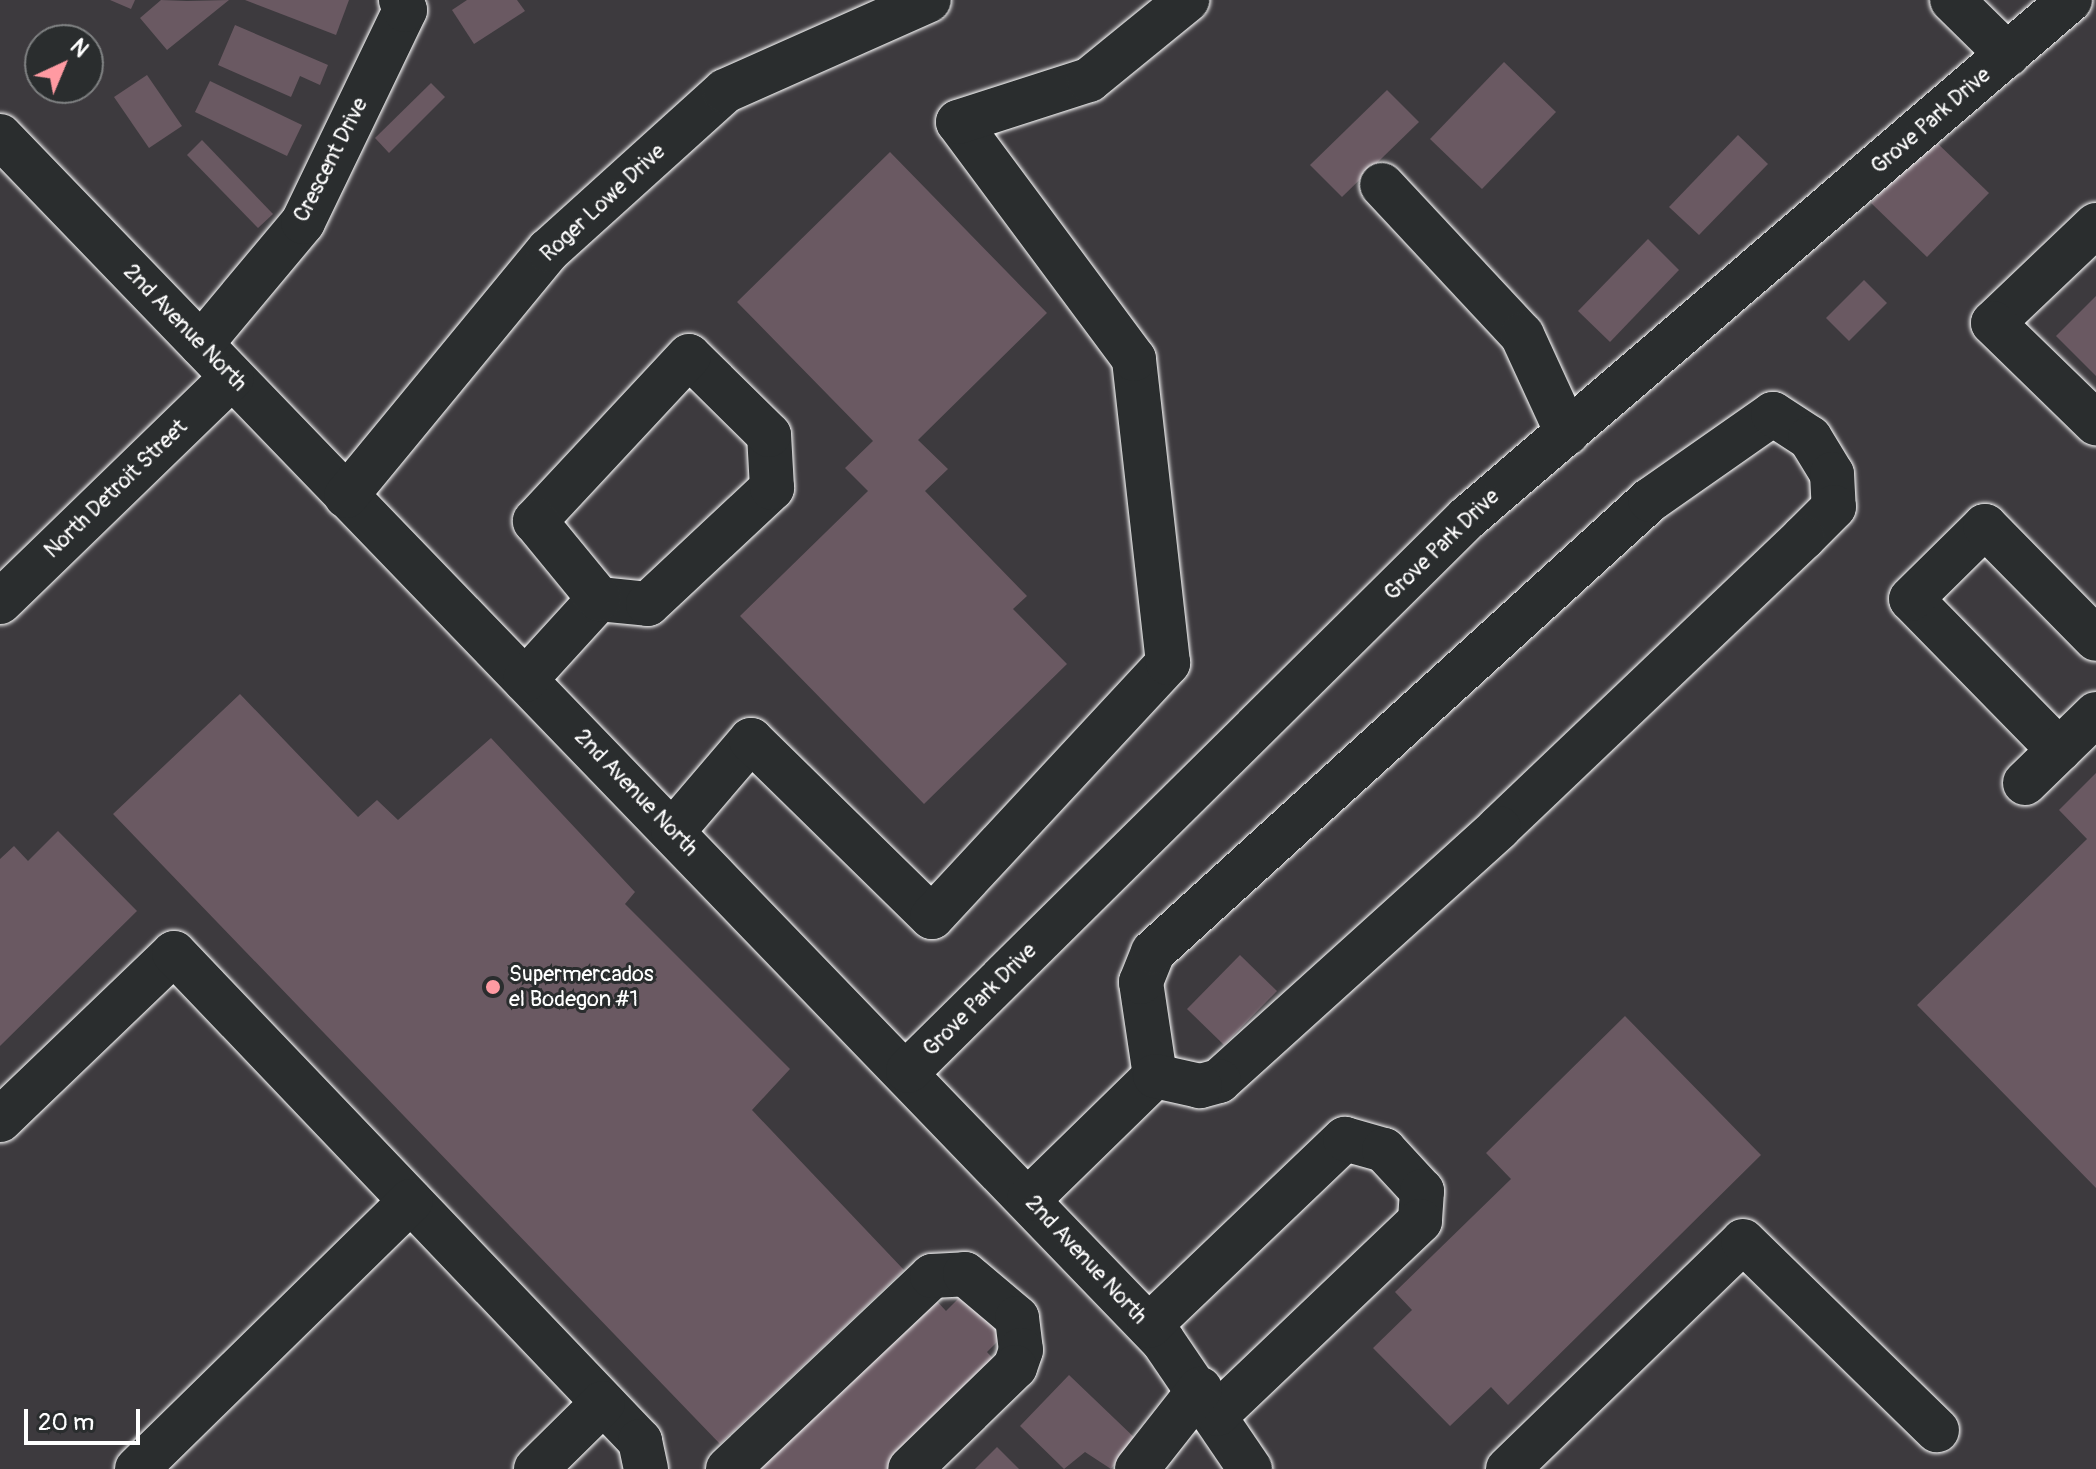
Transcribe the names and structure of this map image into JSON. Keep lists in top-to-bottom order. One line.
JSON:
{"streets":{"street":["Grove Park Drive","Crescent Drive","Roger Lowe Drive","2nd Avenue North","North Detroit Street"]},"crossings":[["Grove Park Drive","2nd Avenue North"],["Crescent Drive","2nd Avenue North"],["Roger Lowe Drive","2nd Avenue North"],["2nd Avenue North","North Detroit Street"]],"places":["Supermercados el Bodegon #1"],"scale_bar":"20 m","north":"top right"}
